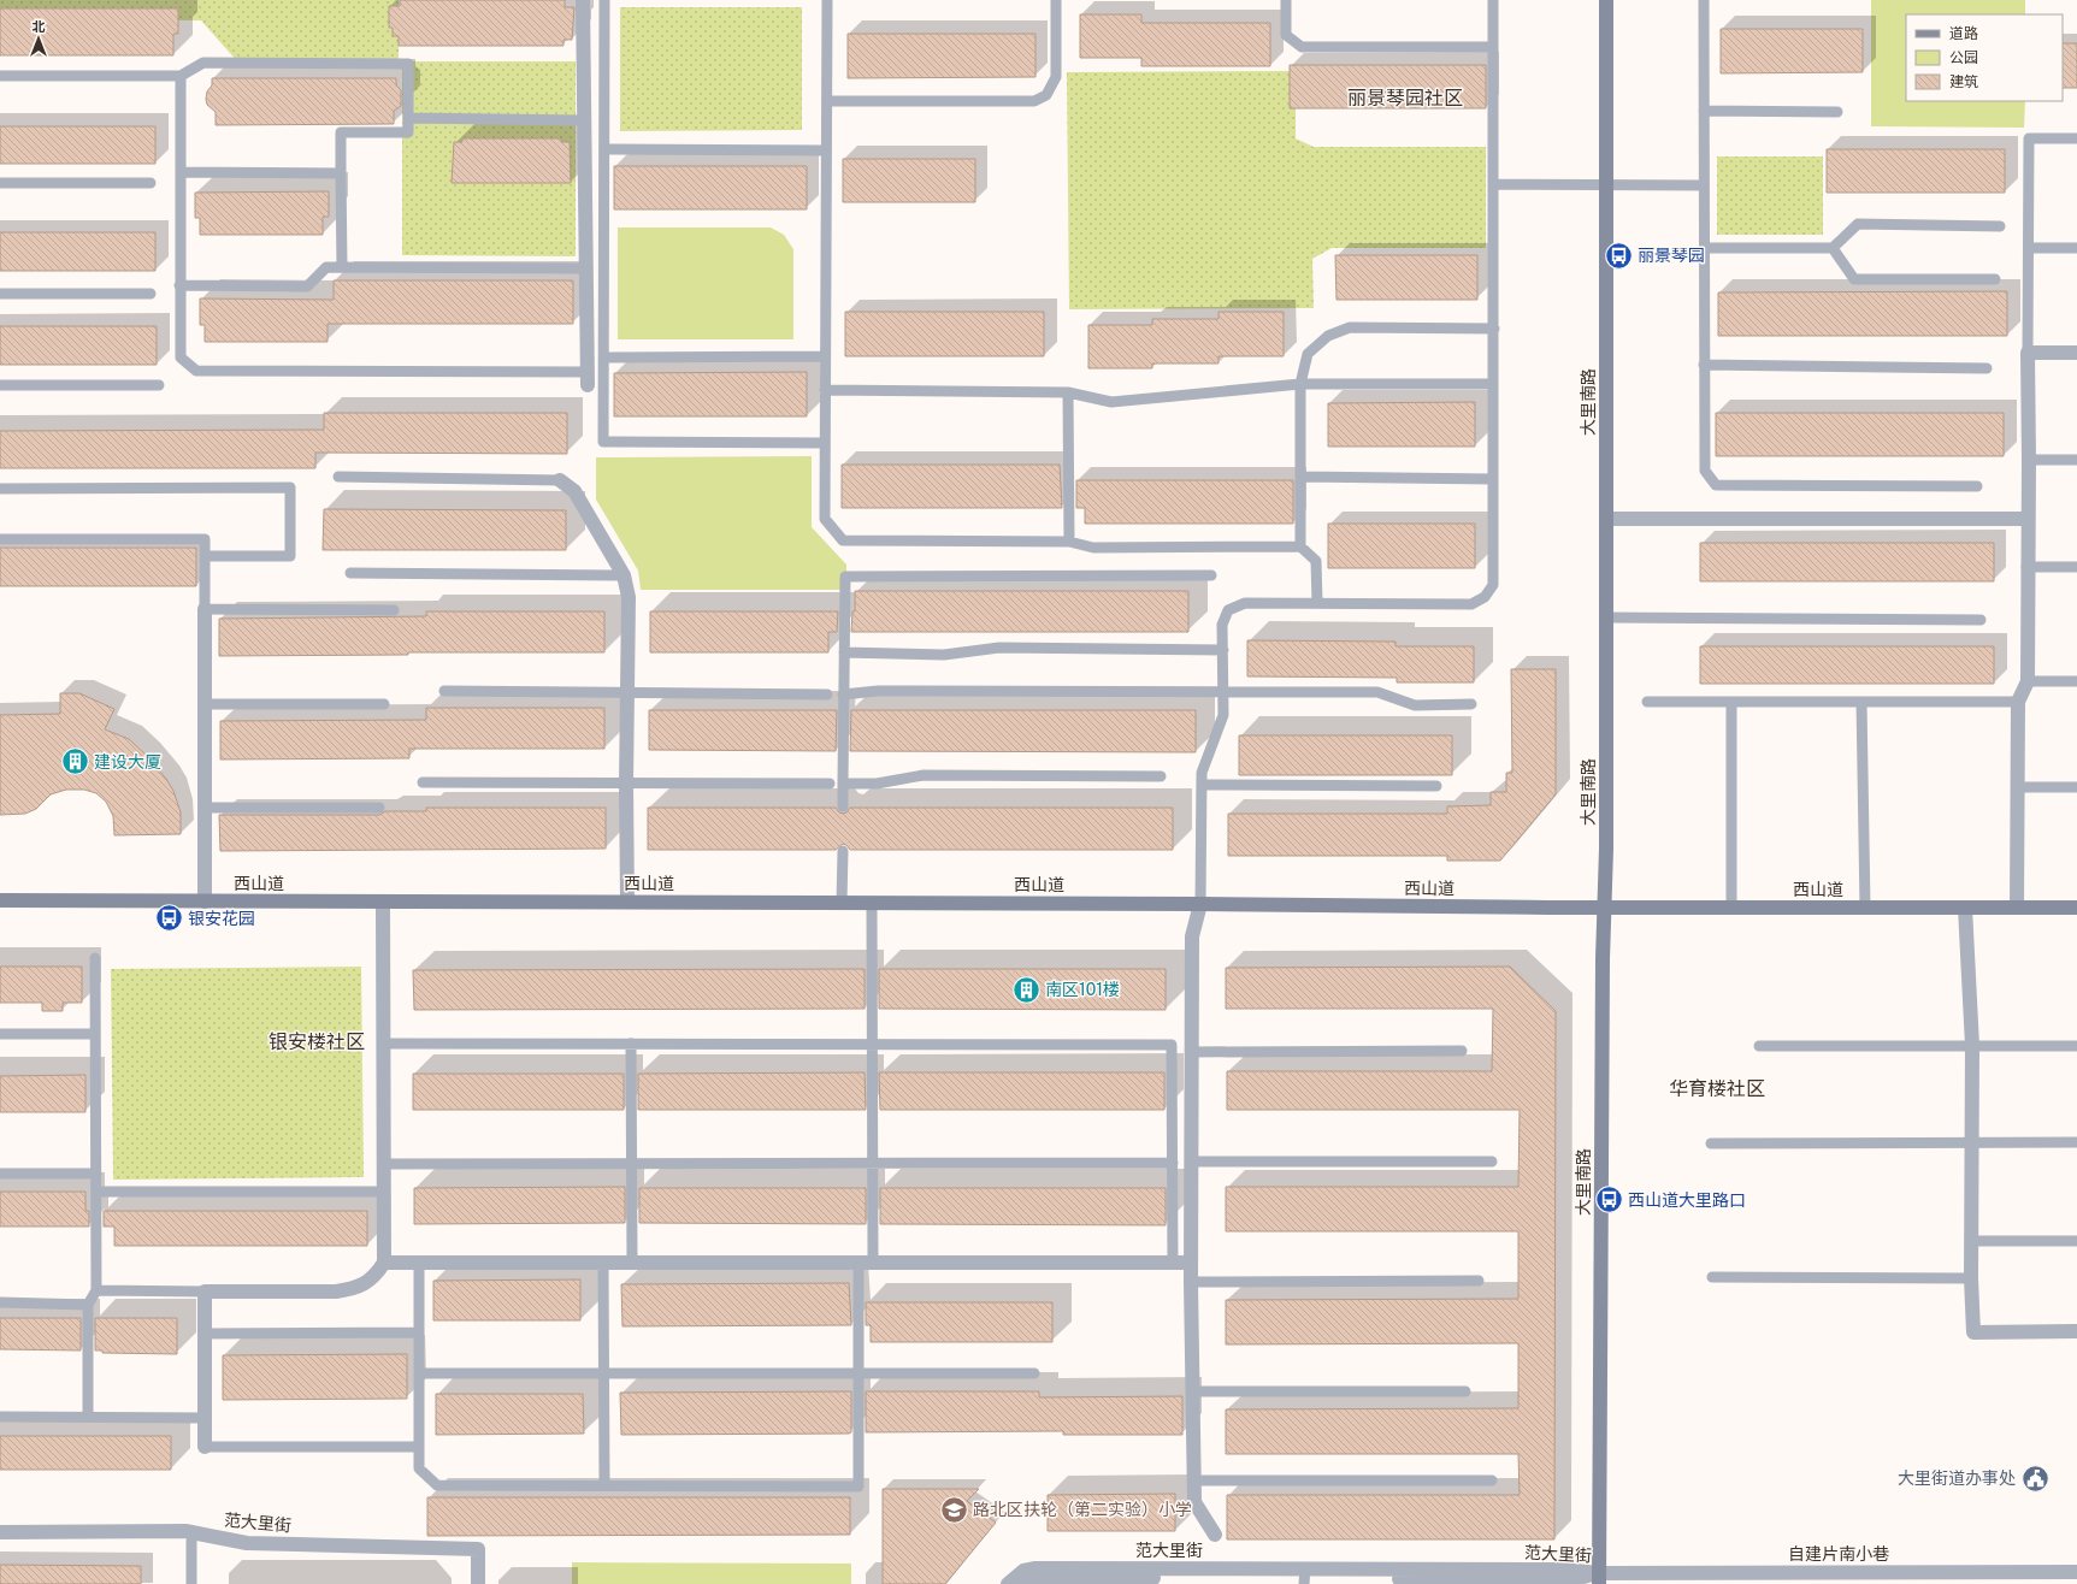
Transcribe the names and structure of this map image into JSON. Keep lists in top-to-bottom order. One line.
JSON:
{"streets":{"street":["大里南路","西山道","范大里街","自建片南小巷"]},"crossings":[["大里南路","西山道"],["大里南路","范大里街"],["大里南路","自建片南小巷"],["范大里街","自建片南小巷"]],"districts":["丽景琴园社区","银安楼社区","华育楼社区"],"places":{"bus stop":["丽景琴园","银安花园","西山道大里路口"],"building":["建设大厦","南区101楼"],"public building":["大里街道办事处"],"school or university":["路北区扶轮（第二实验）小学"]},"legend":["道路","公园","建筑"],"north":"top"}
